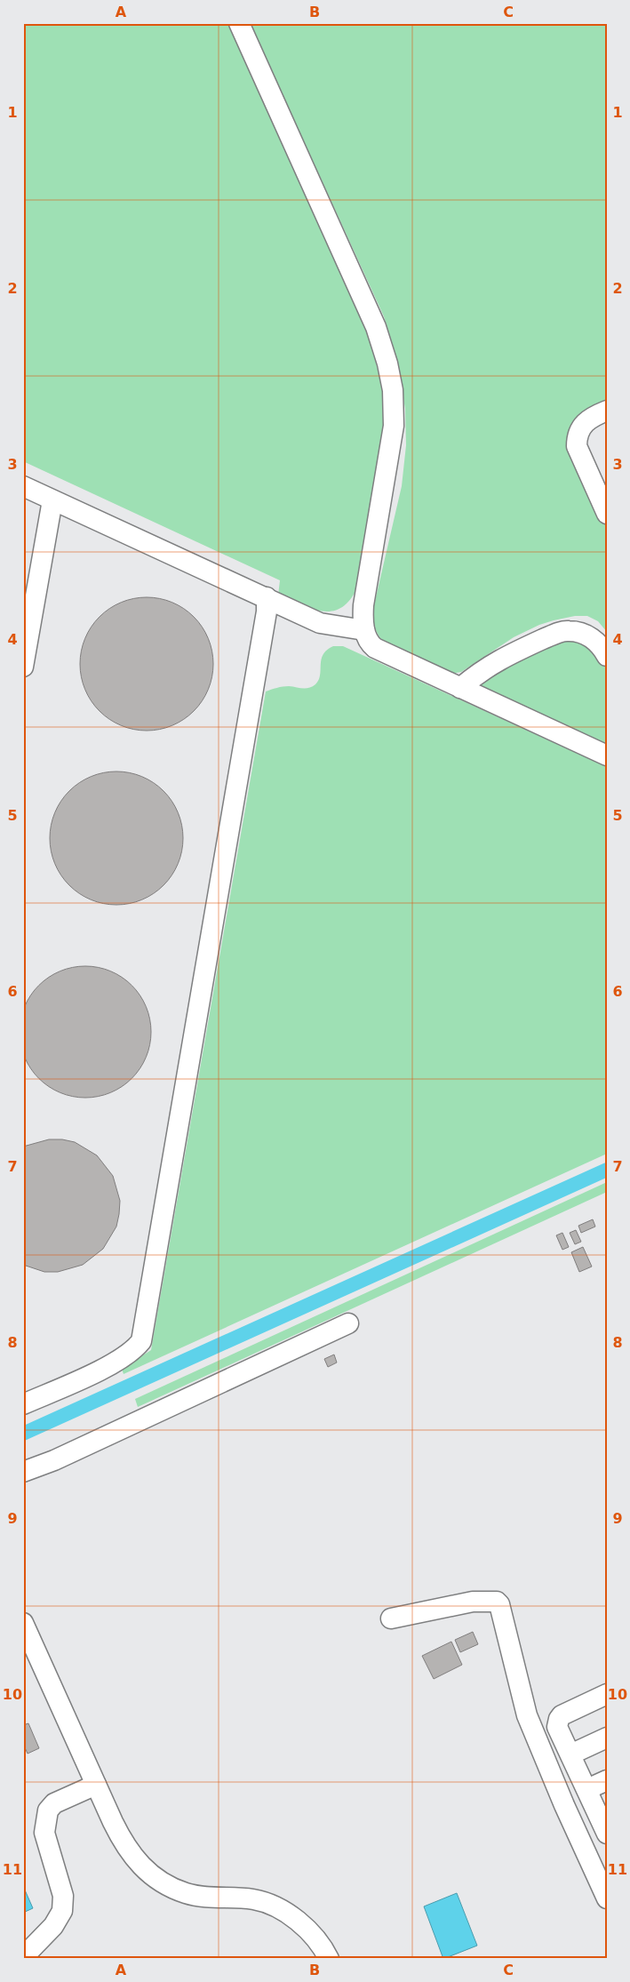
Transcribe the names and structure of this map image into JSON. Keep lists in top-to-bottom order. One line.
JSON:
{"grid":{"columns":["A","B","C"],"rows":["1","2","3","4","5","6","7","8","9","10","11"]}}
